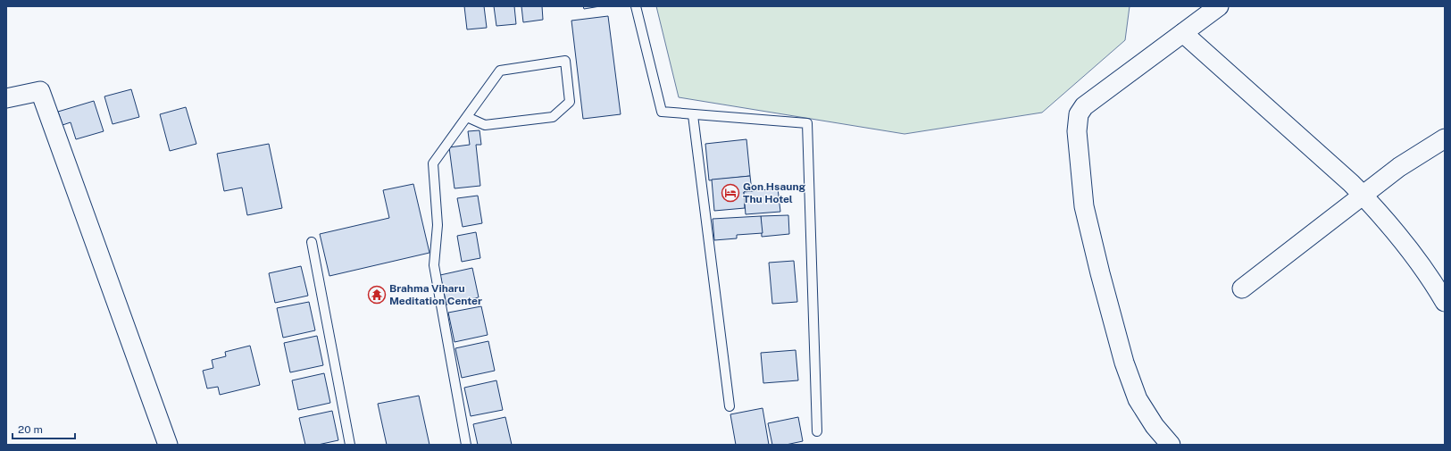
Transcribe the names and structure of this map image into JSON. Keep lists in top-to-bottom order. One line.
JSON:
{"places":{"hotel":["Gon Hsaung Thu Hotel"],"temple":["Brahma Viharu Meditation Center"]},"scale_bar":"20 m"}
